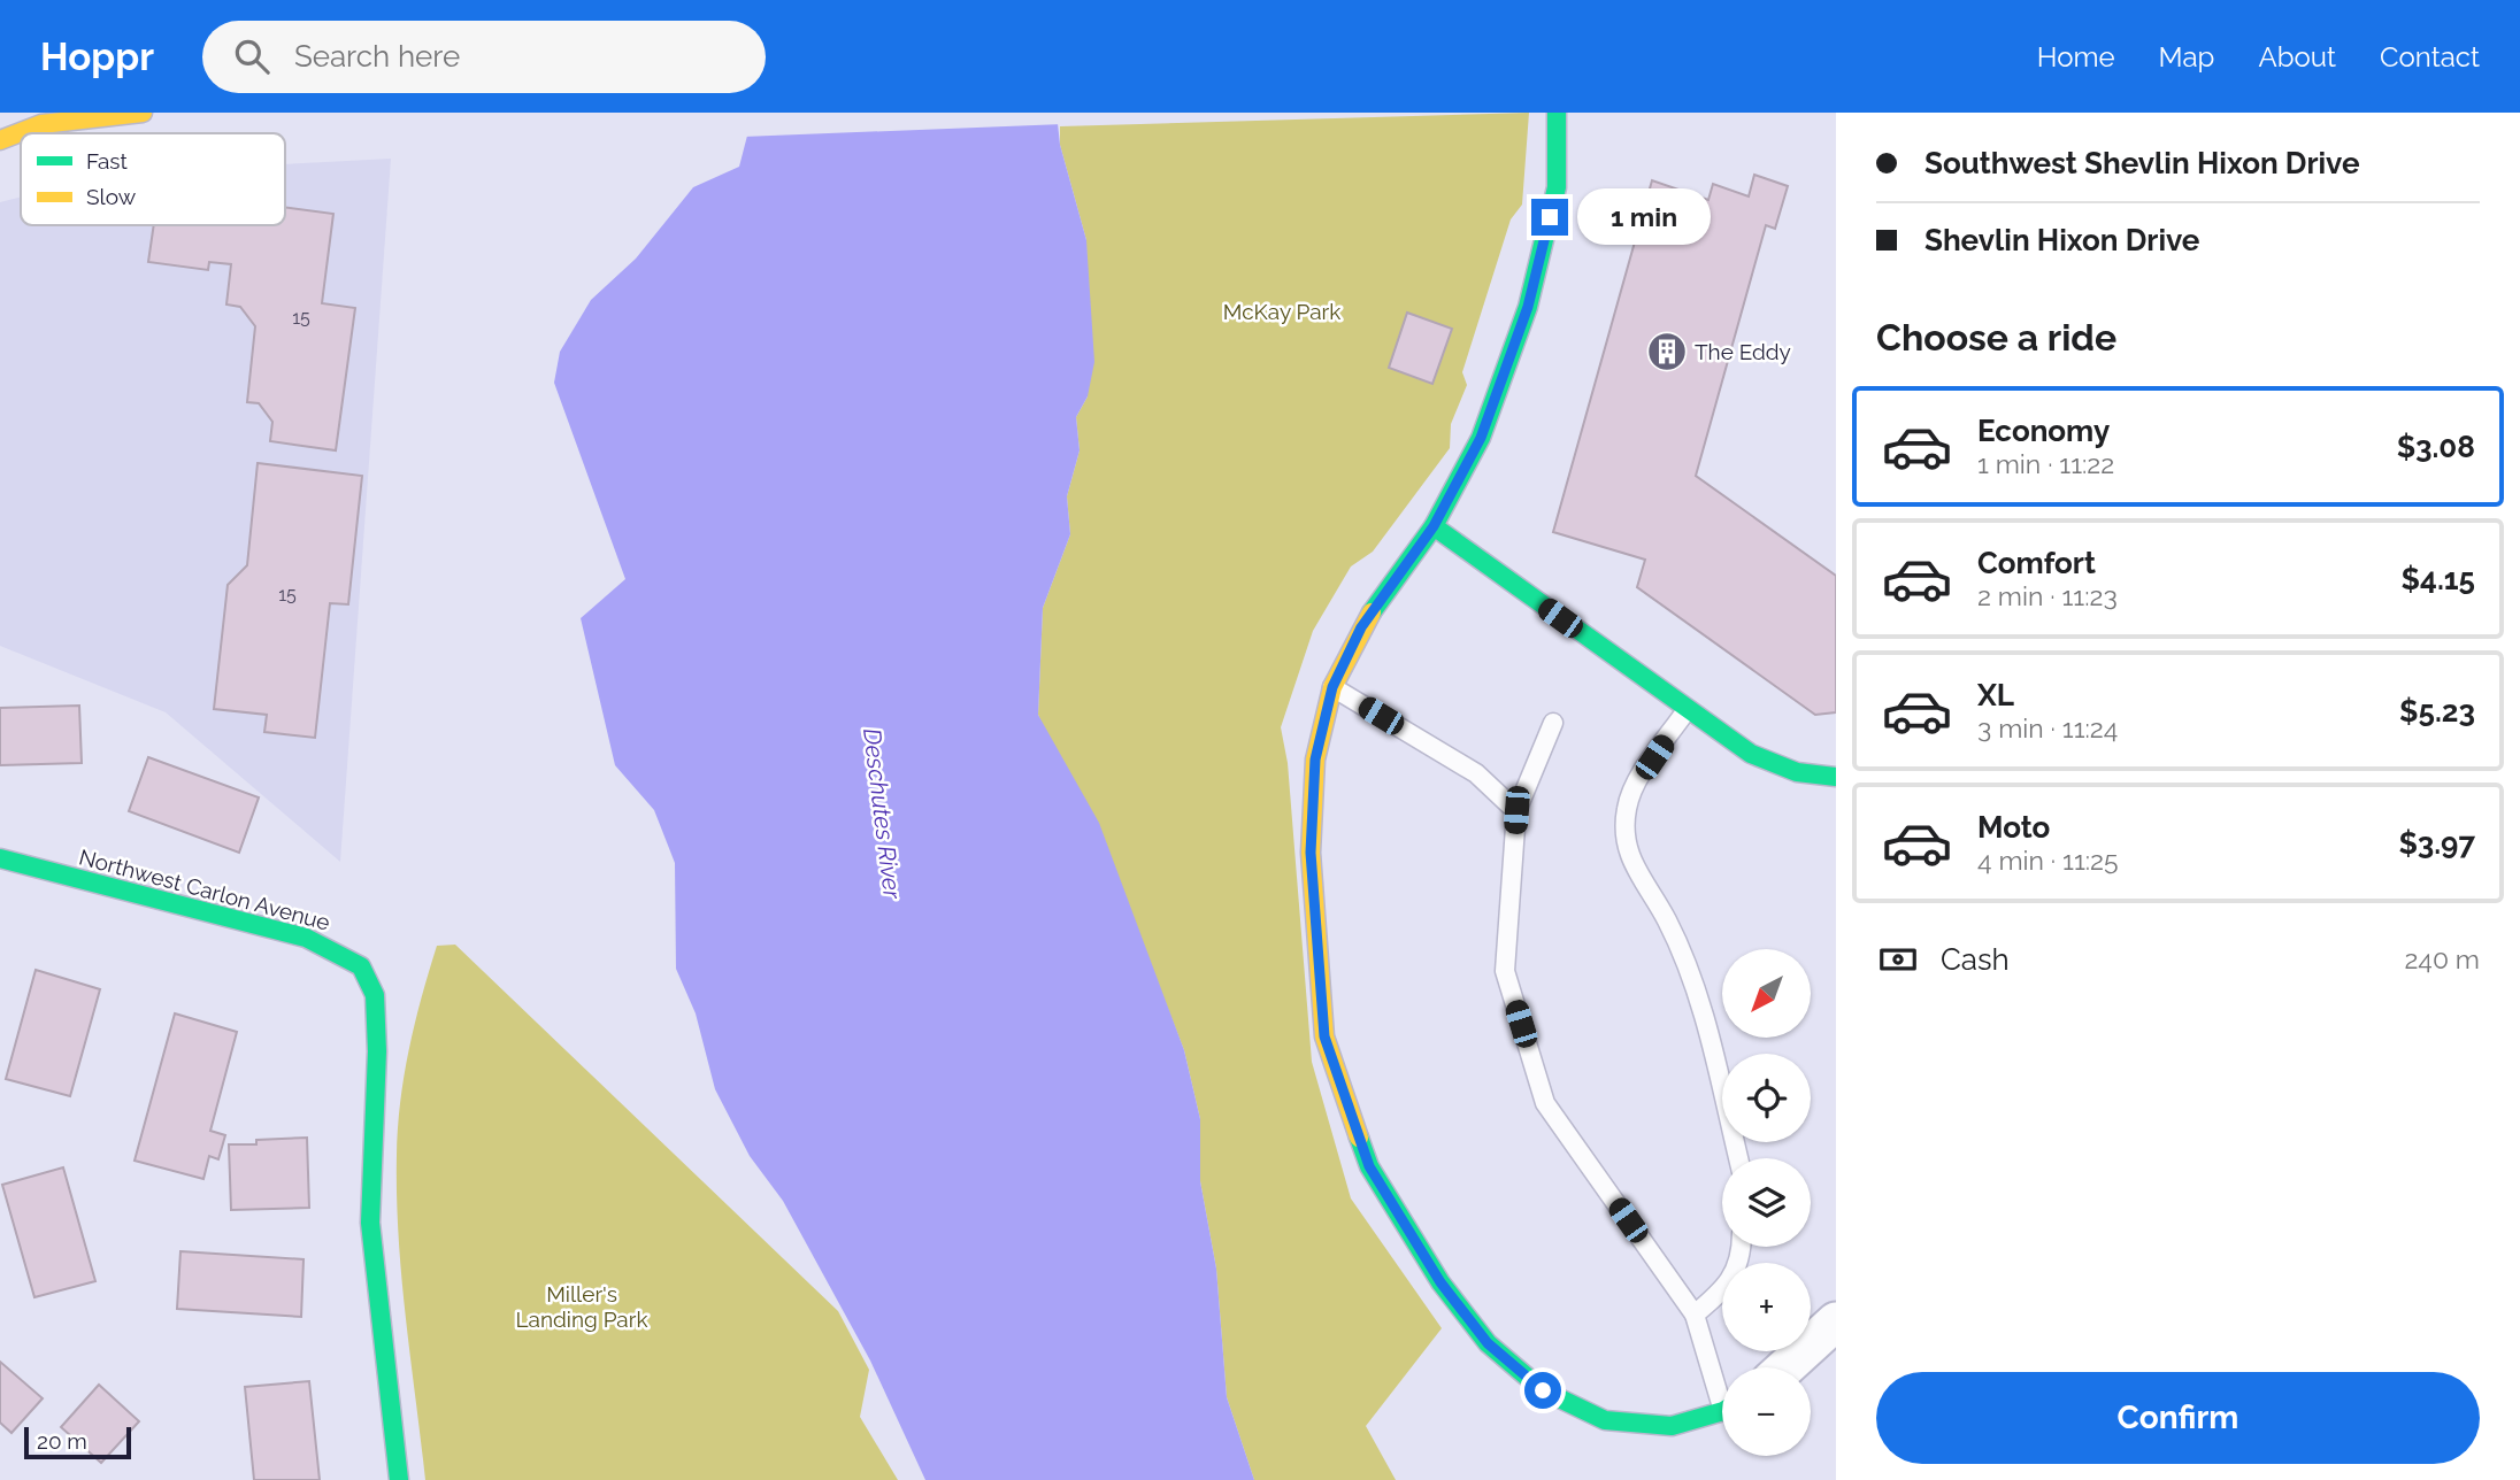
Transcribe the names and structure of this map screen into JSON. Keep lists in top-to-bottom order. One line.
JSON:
{"streets":{"street":["Northwest Carlon Avenue"]},"water":["Deschutes River"],"parks":["McKay Park","Miller's Landing Park"],"places":{"building":["The Eddy"]},"house_numbers":["15","15"],"legend":["Fast","Slow"],"scale_bar":"20 m","north":"bottom left","page":{"header":"Hoppr","search":"Search here","nav":["Home","Map","About","Contact"],"banner":["Southwest Shevlin Hixon Drive","Shevlin Hixon Drive"],"bubble":"1 min","heading":"Choose a ride","list":[{"name":"Economy","note":"1 min · 11:22","value":"$3.08"},{"name":"Comfort","note":"2 min · 11:23","value":"$4.15"},{"name":"XL","note":"3 min · 11:24","value":"$5.23"},{"name":"Moto","note":"4 min · 11:25","value":"$3.97"}],"pay":["Cash","240 m"],"map_buttons":["+","−"],"buttons":"Confirm","scale":"20 m"}}
